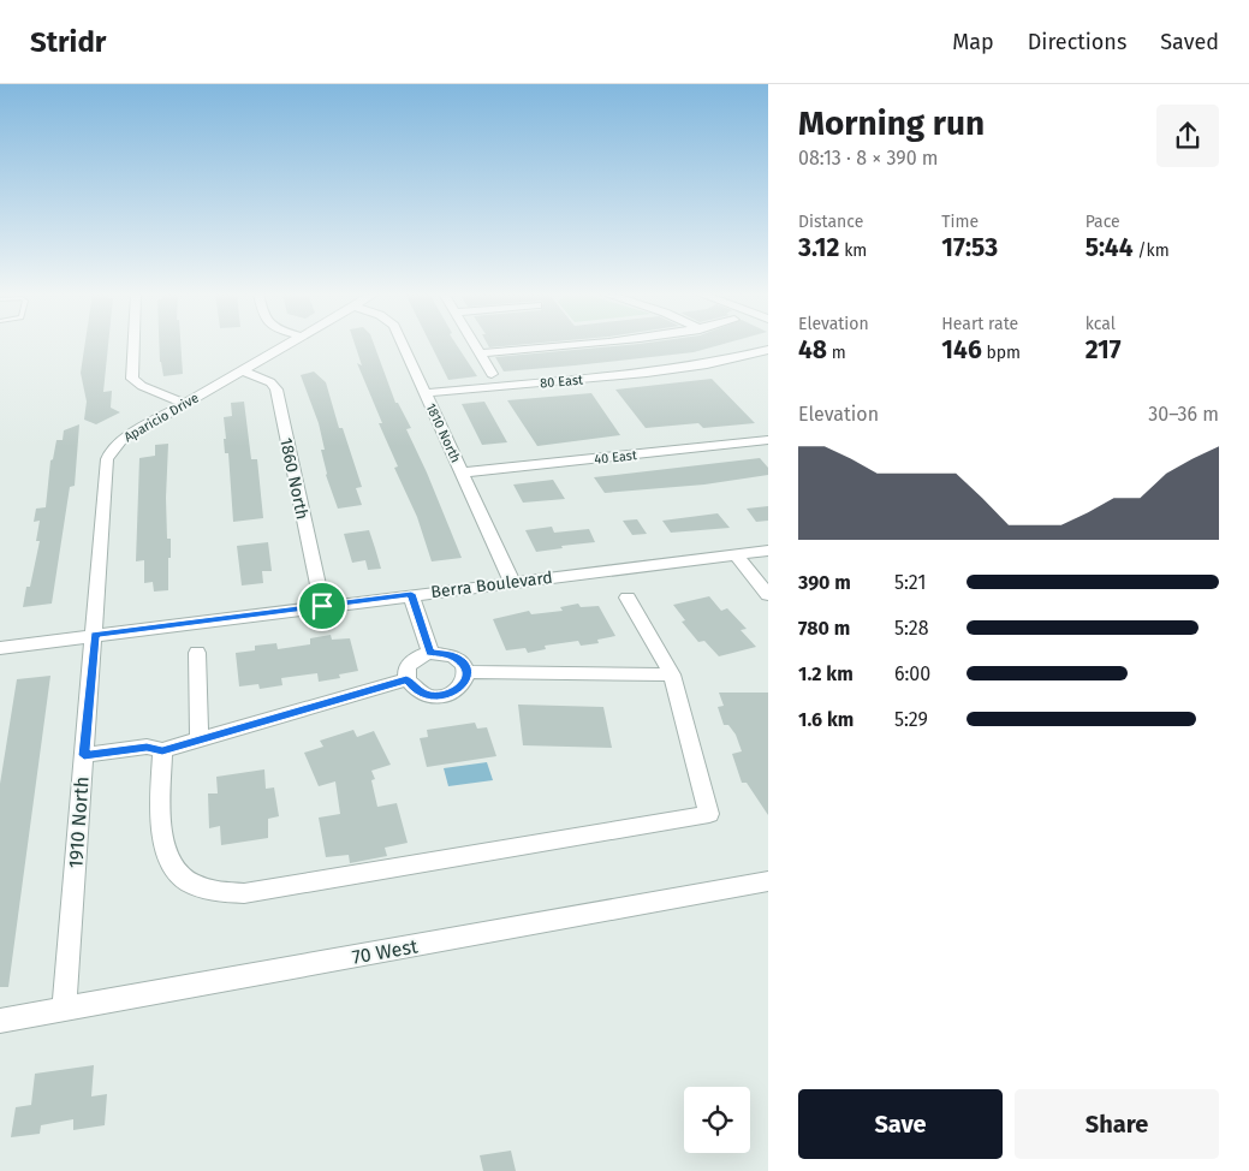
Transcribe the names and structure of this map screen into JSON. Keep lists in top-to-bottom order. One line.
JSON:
{"streets":{"street":["80 East","Aparicio Drive","1810 North","40 East","1860 North","Berra Boulevard","1910 North","70 West"]},"crossings":[["80 East","1810 North"],["Aparicio Drive","1860 North"],["Aparicio Drive","Berra Boulevard"],["Aparicio Drive","1910 North"],["1810 North","40 East"],["1810 North","Berra Boulevard"],["1860 North","Berra Boulevard"],["Berra Boulevard","1910 North"],["1910 North","70 West"]],"page":{"header":"Stridr","nav":["Map","Directions","Saved"],"heading":["Morning run","08:13 · 8 × 390 m"],"stats":[["Distance","3.12 km"],["Time","17:53"],["Pace","5:44 /km"],["Elevation","48 m"],["Heart rate","146 bpm"],["kcal","217"]],"chart":["Elevation","30–36 m"],"list":[{"name":"390 m","note":"5:21"},{"name":"780 m","note":"5:28"},{"name":"1.2 km","note":"6:00"},{"name":"1.6 km","note":"5:29"}],"buttons":["Save","Share"]}}
